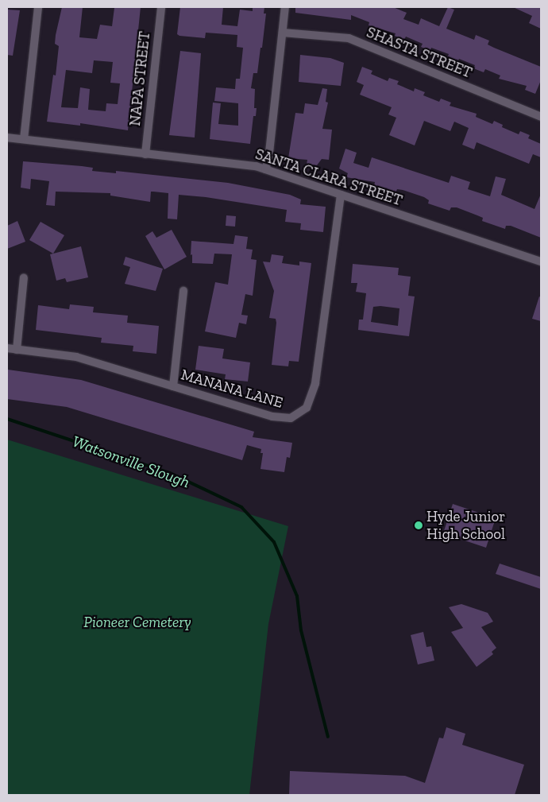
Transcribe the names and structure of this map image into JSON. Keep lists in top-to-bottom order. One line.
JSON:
{"streets":{"street":["SHASTA STREET","NAPA STREET","SANTA CLARA STREET","MANANA LANE"]},"crossings":[["NAPA STREET","SANTA CLARA STREET"],["SANTA CLARA STREET","MANANA LANE"]],"water":["Watsonville Slough"],"parks":["Pioneer Cemetery"],"places":["Hyde Junior High School"]}
